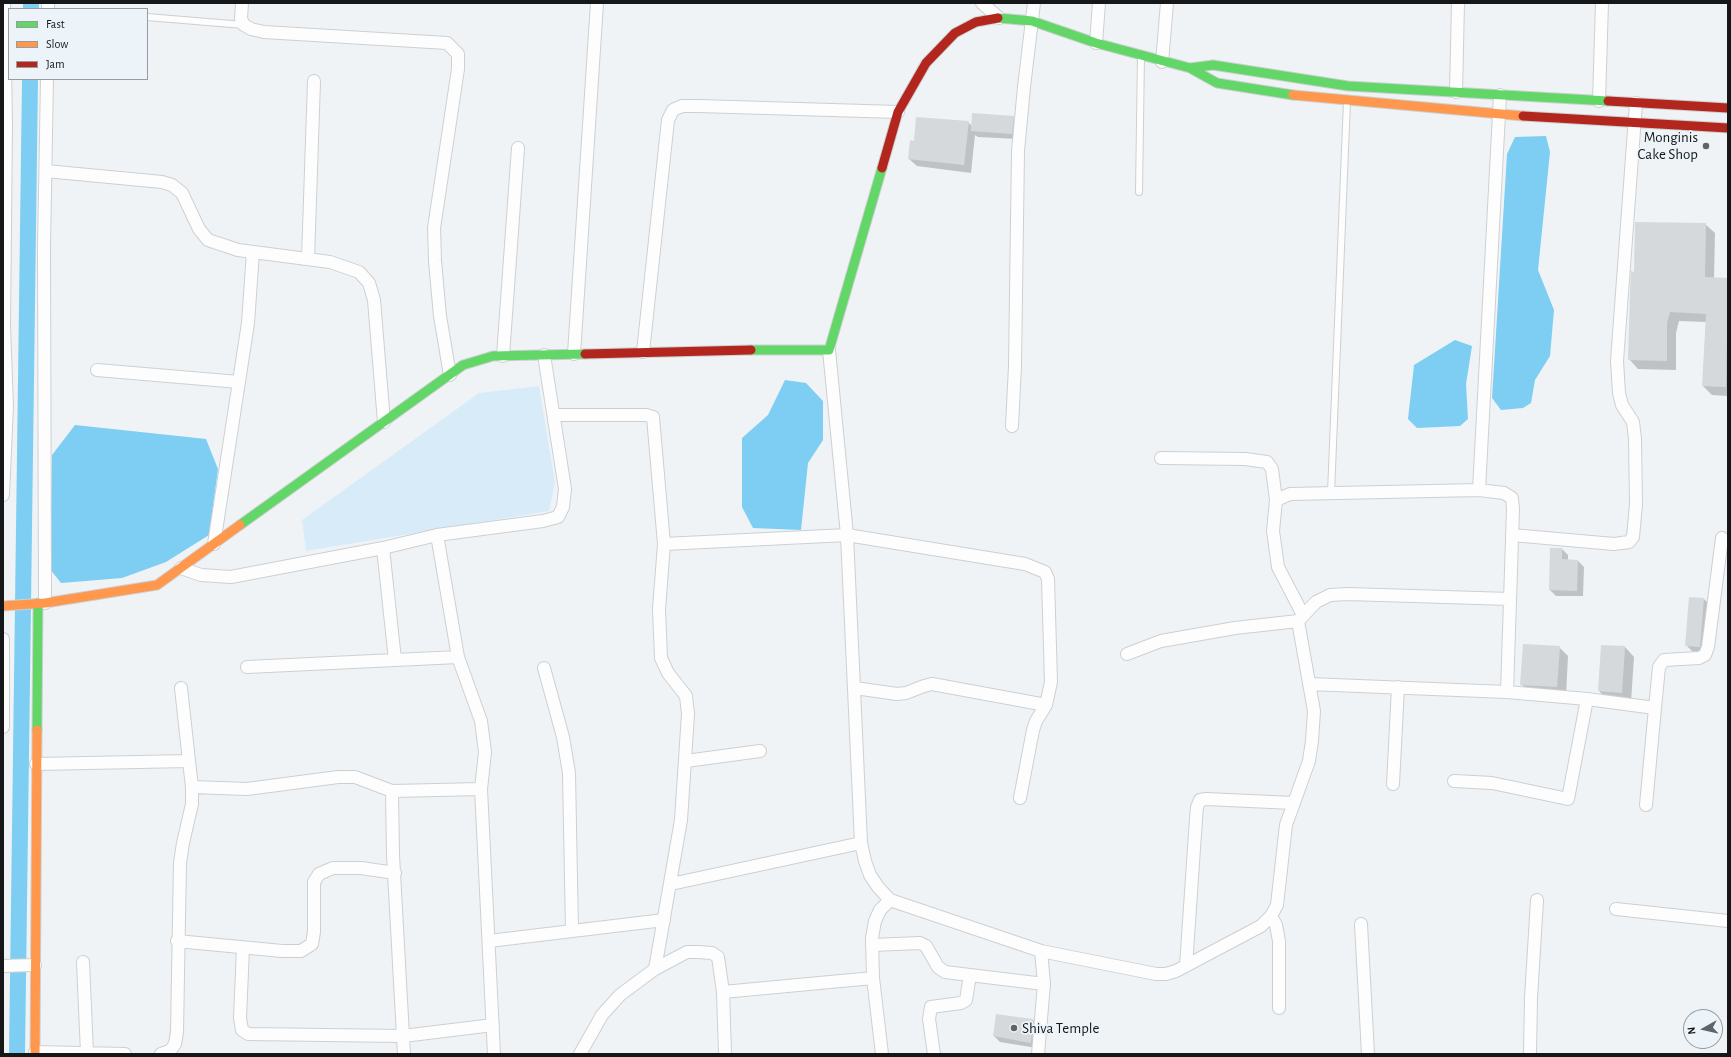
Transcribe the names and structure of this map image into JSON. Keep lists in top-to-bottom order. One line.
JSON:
{"places":["Monginis Cake Shop","Shiva Temple"],"legend":["Fast","Slow","Jam"],"north":"left"}
